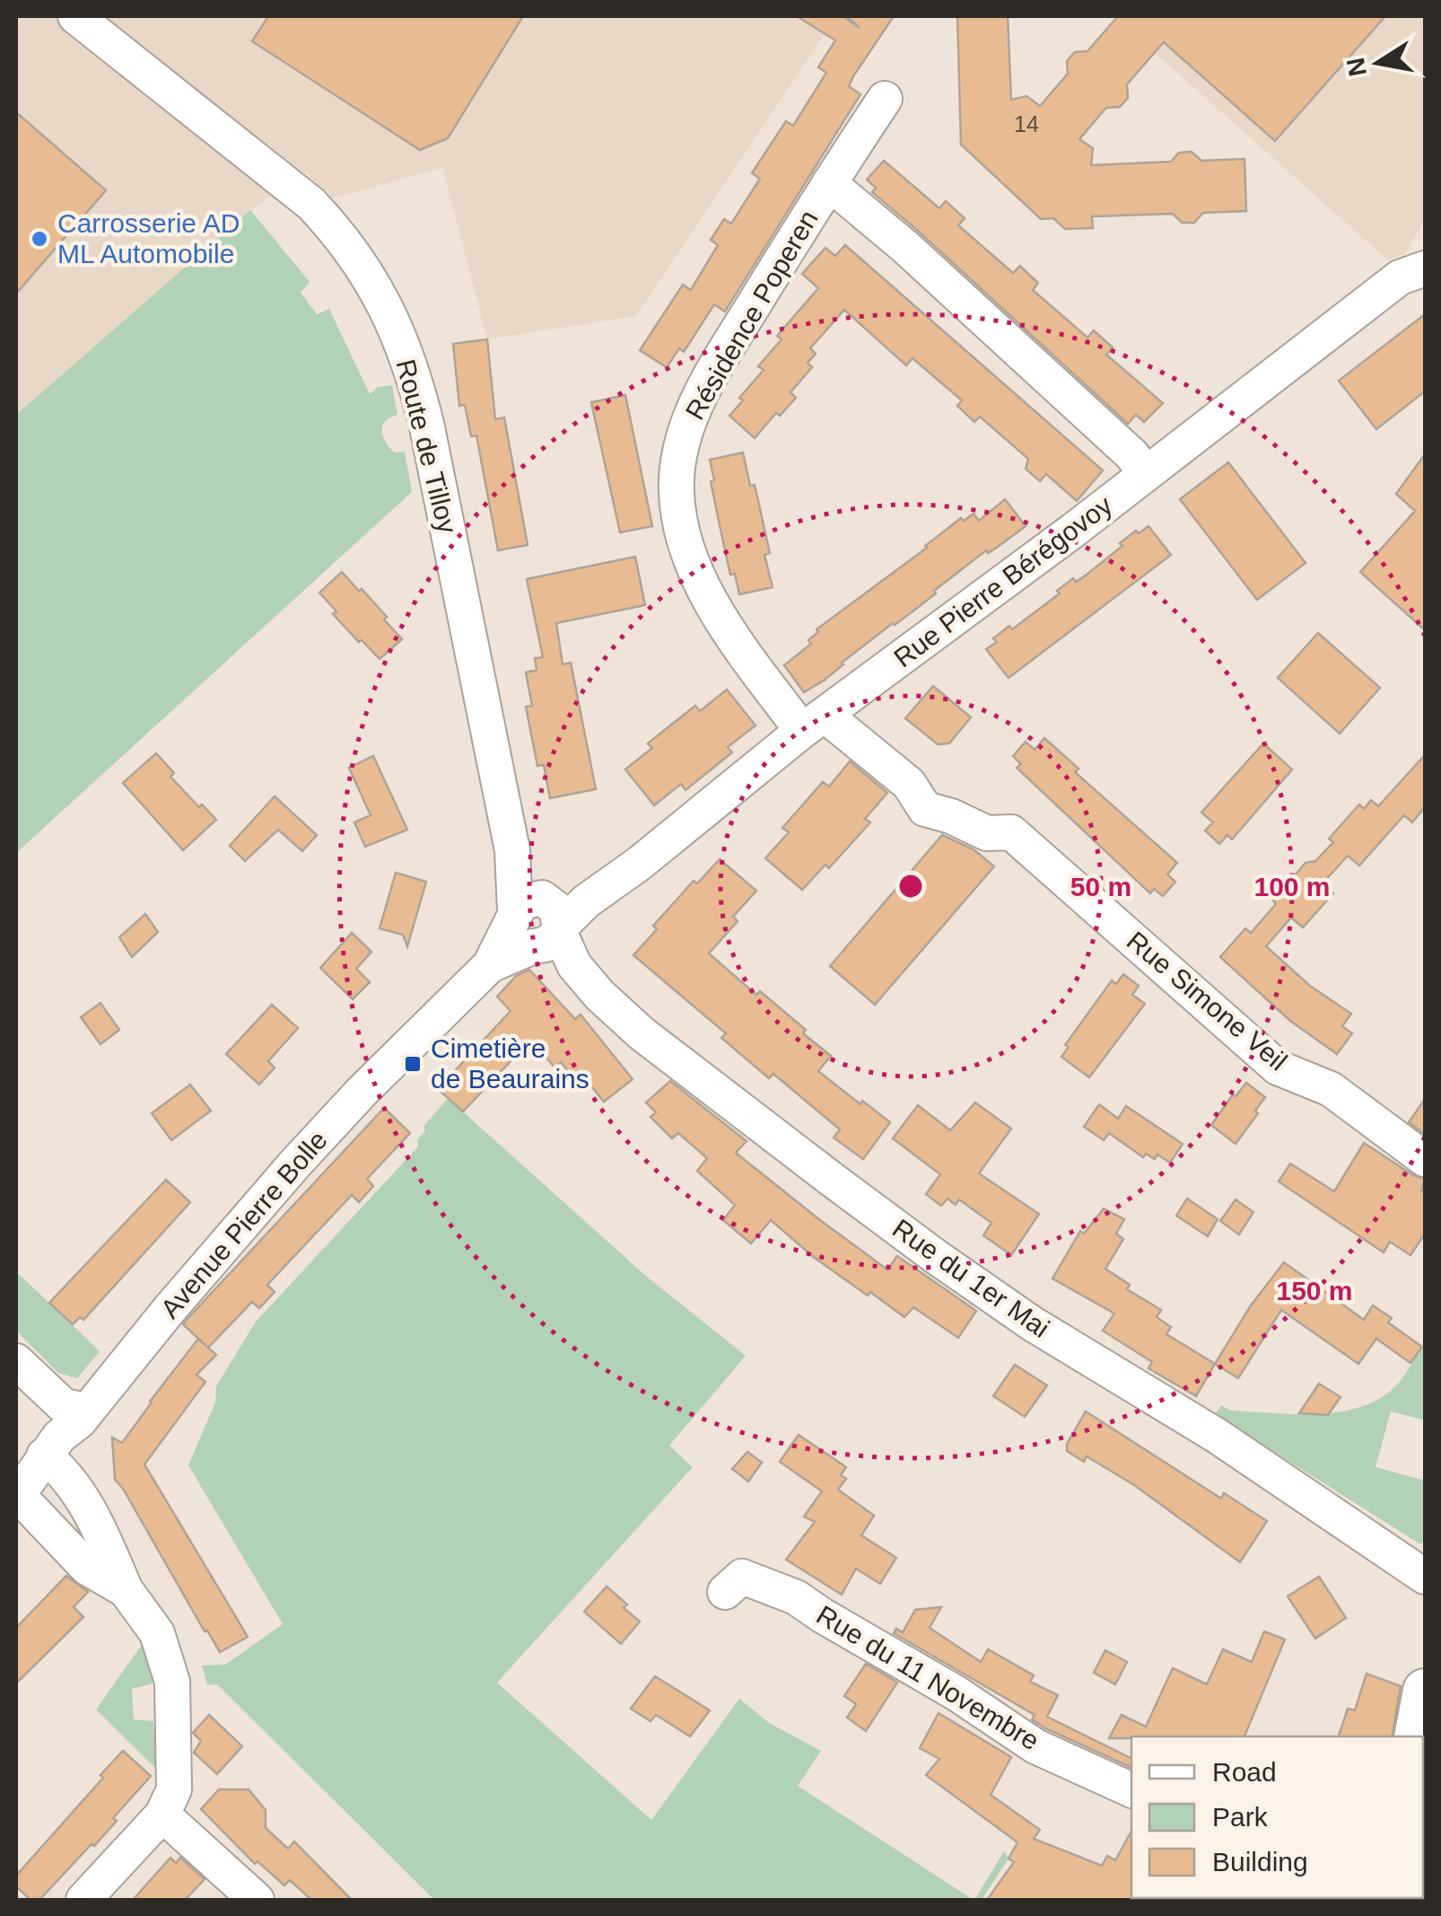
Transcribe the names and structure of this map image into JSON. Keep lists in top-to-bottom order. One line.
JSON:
{"streets":{"street":["Résidence Poperen","Route de Tilloy","Rue Pierre Bérégovoy","Rue Simone Veil","Avenue Pierre Bolle","Rue du 1er Mai","Rue du 11 Novembre"]},"crossings":[["Résidence Poperen","Rue Pierre Bérégovoy"],["Résidence Poperen","Rue Simone Veil"],["Route de Tilloy","Rue Pierre Bérégovoy"],["Route de Tilloy","Avenue Pierre Bolle"],["Route de Tilloy","Rue du 1er Mai"],["Rue Pierre Bérégovoy","Rue Simone Veil"],["Rue Pierre Bérégovoy","Avenue Pierre Bolle"],["Rue Pierre Bérégovoy","Rue du 1er Mai"],["Avenue Pierre Bolle","Rue du 1er Mai"]],"places":{"other":["Carrosserie AD ML Automobile"],"transit":["Cimetière de Beaurains"]},"house_numbers":["14"],"legend":["Road","Park","Building"],"north":"left","rings":["50 m","100 m","150 m"]}
